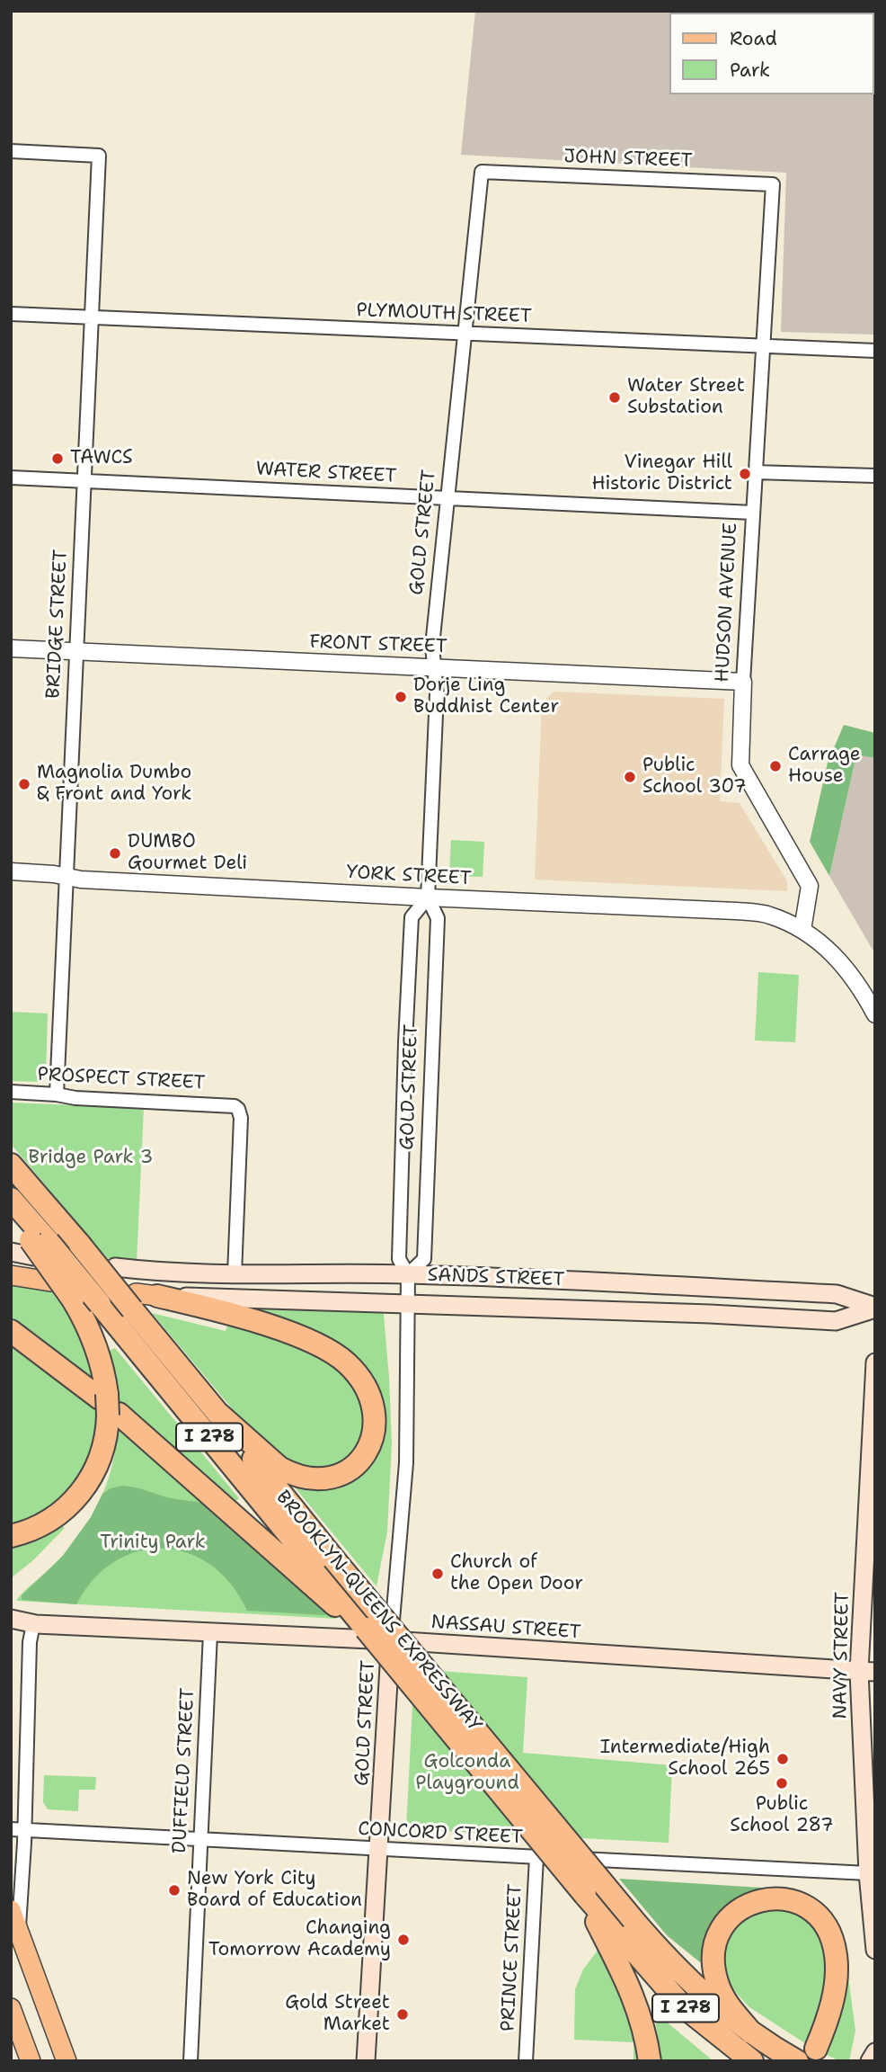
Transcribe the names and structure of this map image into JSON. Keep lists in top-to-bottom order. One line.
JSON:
{"streets":{"highway":["I 278","BROOKLYN-QUEENS EXPRESSWAY"],"main road":["GOLD STREET","SANDS STREET","NASSAU STREET","NAVY STREET"],"street":["JOHN STREET","PLYMOUTH STREET","WATER STREET","HUDSON AVENUE","BRIDGE STREET","FRONT STREET","YORK STREET","PROSPECT STREET","DUFFIELD STREET","CONCORD STREET","PRINCE STREET"]},"crossings":[["JOHN STREET","GOLD STREET"],["JOHN STREET","HUDSON AVENUE"],["PLYMOUTH STREET","GOLD STREET"],["PLYMOUTH STREET","HUDSON AVENUE"],["PLYMOUTH STREET","BRIDGE STREET"],["WATER STREET","GOLD STREET"],["WATER STREET","HUDSON AVENUE"],["WATER STREET","BRIDGE STREET"],["GOLD STREET","FRONT STREET"],["GOLD STREET","YORK STREET"],["GOLD STREET","SANDS STREET"],["GOLD STREET","NASSAU STREET"],["GOLD STREET","CONCORD STREET"],["HUDSON AVENUE","FRONT STREET"],["HUDSON AVENUE","YORK STREET"],["BRIDGE STREET","FRONT STREET"],["BRIDGE STREET","YORK STREET"],["BRIDGE STREET","PROSPECT STREET"],["PROSPECT STREET","SANDS STREET"],["SANDS STREET","BROOKLYN-QUEENS EXPRESSWAY"],["NASSAU STREET","NAVY STREET"],["NASSAU STREET","DUFFIELD STREET"],["NAVY STREET","CONCORD STREET"],["DUFFIELD STREET","CONCORD STREET"],["CONCORD STREET","PRINCE STREET"]],"parks":["Bridge Park 3","Trinity Park","Golconda Playground"],"places":["Water Street Substation","TAWCS","Vinegar Hill Historic District","Dorje Ling Buddhist Center","Carrage House","Public School 307","Magnolia Dumbo & Front and York","DUMBO Gourmet Deli","Church of the Open Door","Intermediate/High School 265","Public School 287","New York City Board of Education","Changing Tomorrow Academy","Gold Street Market"],"legend":["Road","Park"]}
